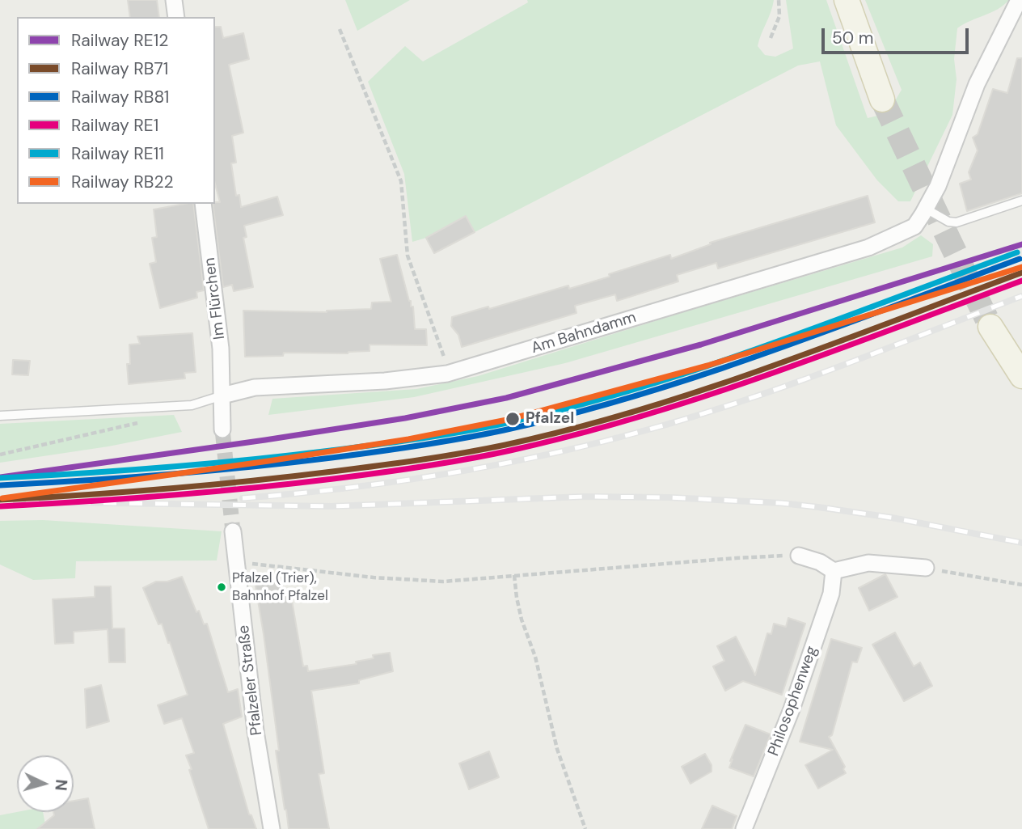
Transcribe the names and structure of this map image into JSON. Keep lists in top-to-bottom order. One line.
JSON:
{"streets":{"street":["Im Flürchen","Am Bahndamm","Pfalzeler Straße","Philosophenweg"]},"crossings":[["Im Flürchen","Am Bahndamm"]],"places":["Pfalzel","Pfalzel (Trier), Bahnhof Pfalzel"],"lines":["rail line RE12","rail line RE11","rail line RB81","rail line RB22","rail line RB71","rail line RE1"],"legend":["Railway RE12","Railway RB71","Railway RB81","Railway RE1","Railway RE11","Railway RB22"],"scale_bar":"50 m","north":"right"}
